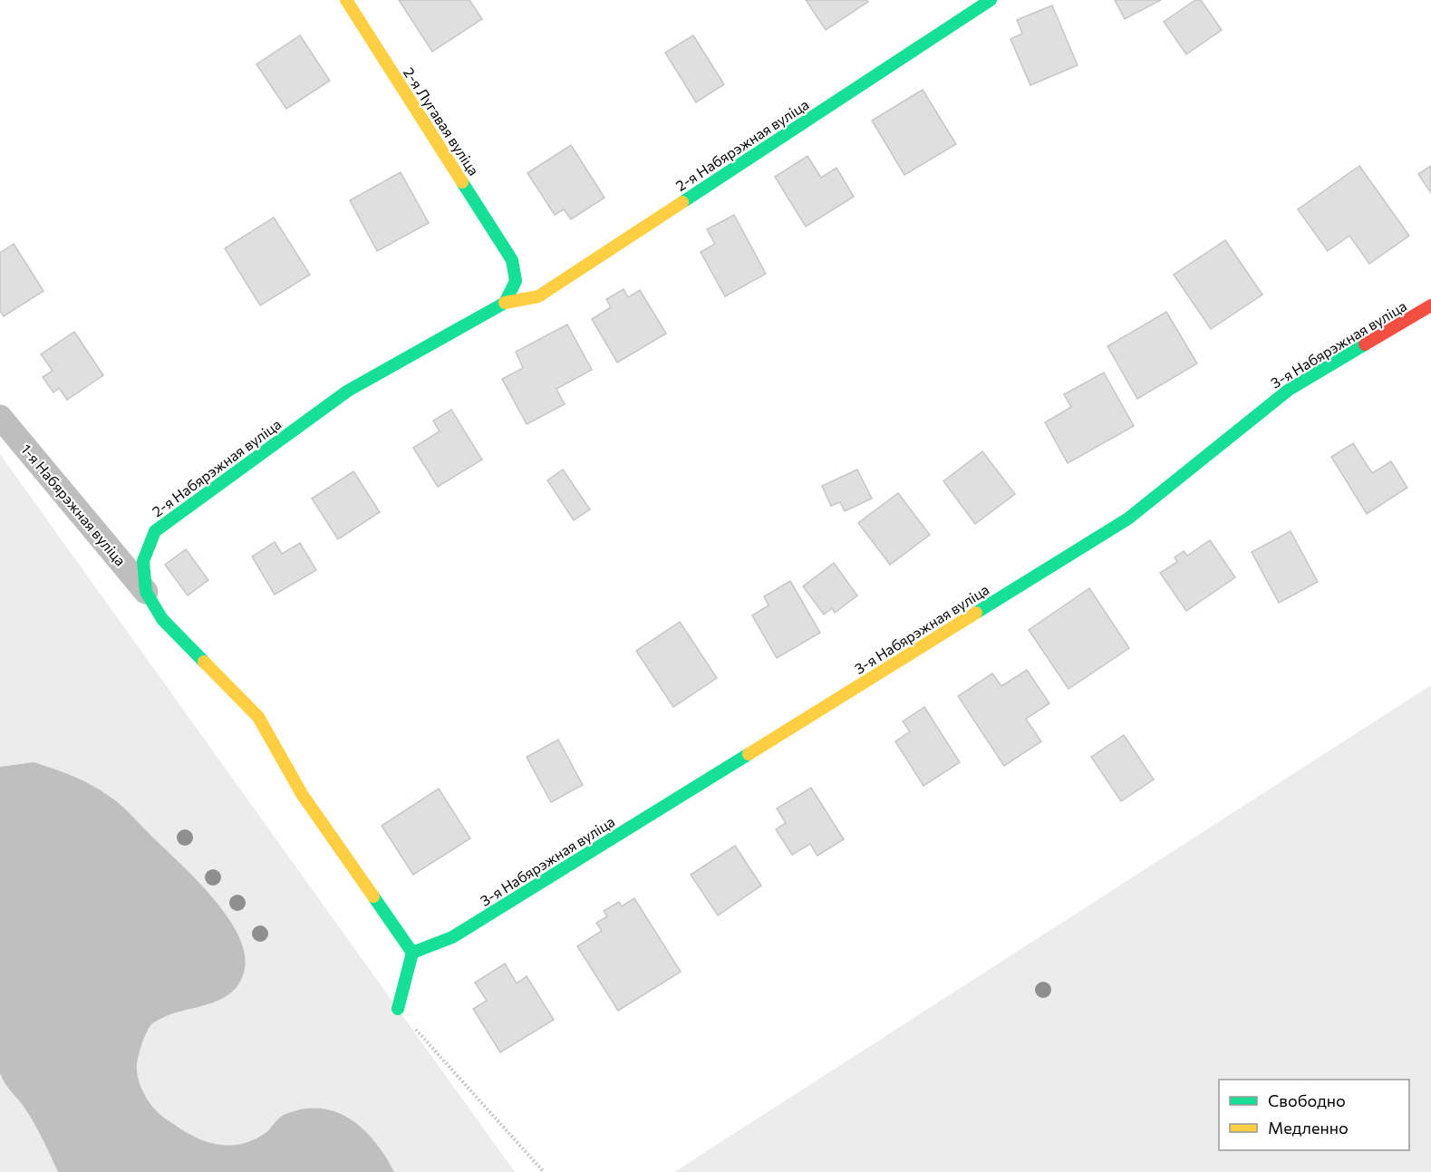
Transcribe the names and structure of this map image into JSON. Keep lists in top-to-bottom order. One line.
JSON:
{"streets":{"street":["2-я Лугавая вуліца","2-я Набярэжная вуліца","3-я Набярэжная вуліца","1-я Набярэжная вуліца"]},"crossings":[["2-я Лугавая вуліца","2-я Набярэжная вуліца"],["2-я Набярэжная вуліца","3-я Набярэжная вуліца"],["2-я Набярэжная вуліца","1-я Набярэжная вуліца"]],"legend":["Свободно","Медленно"]}
